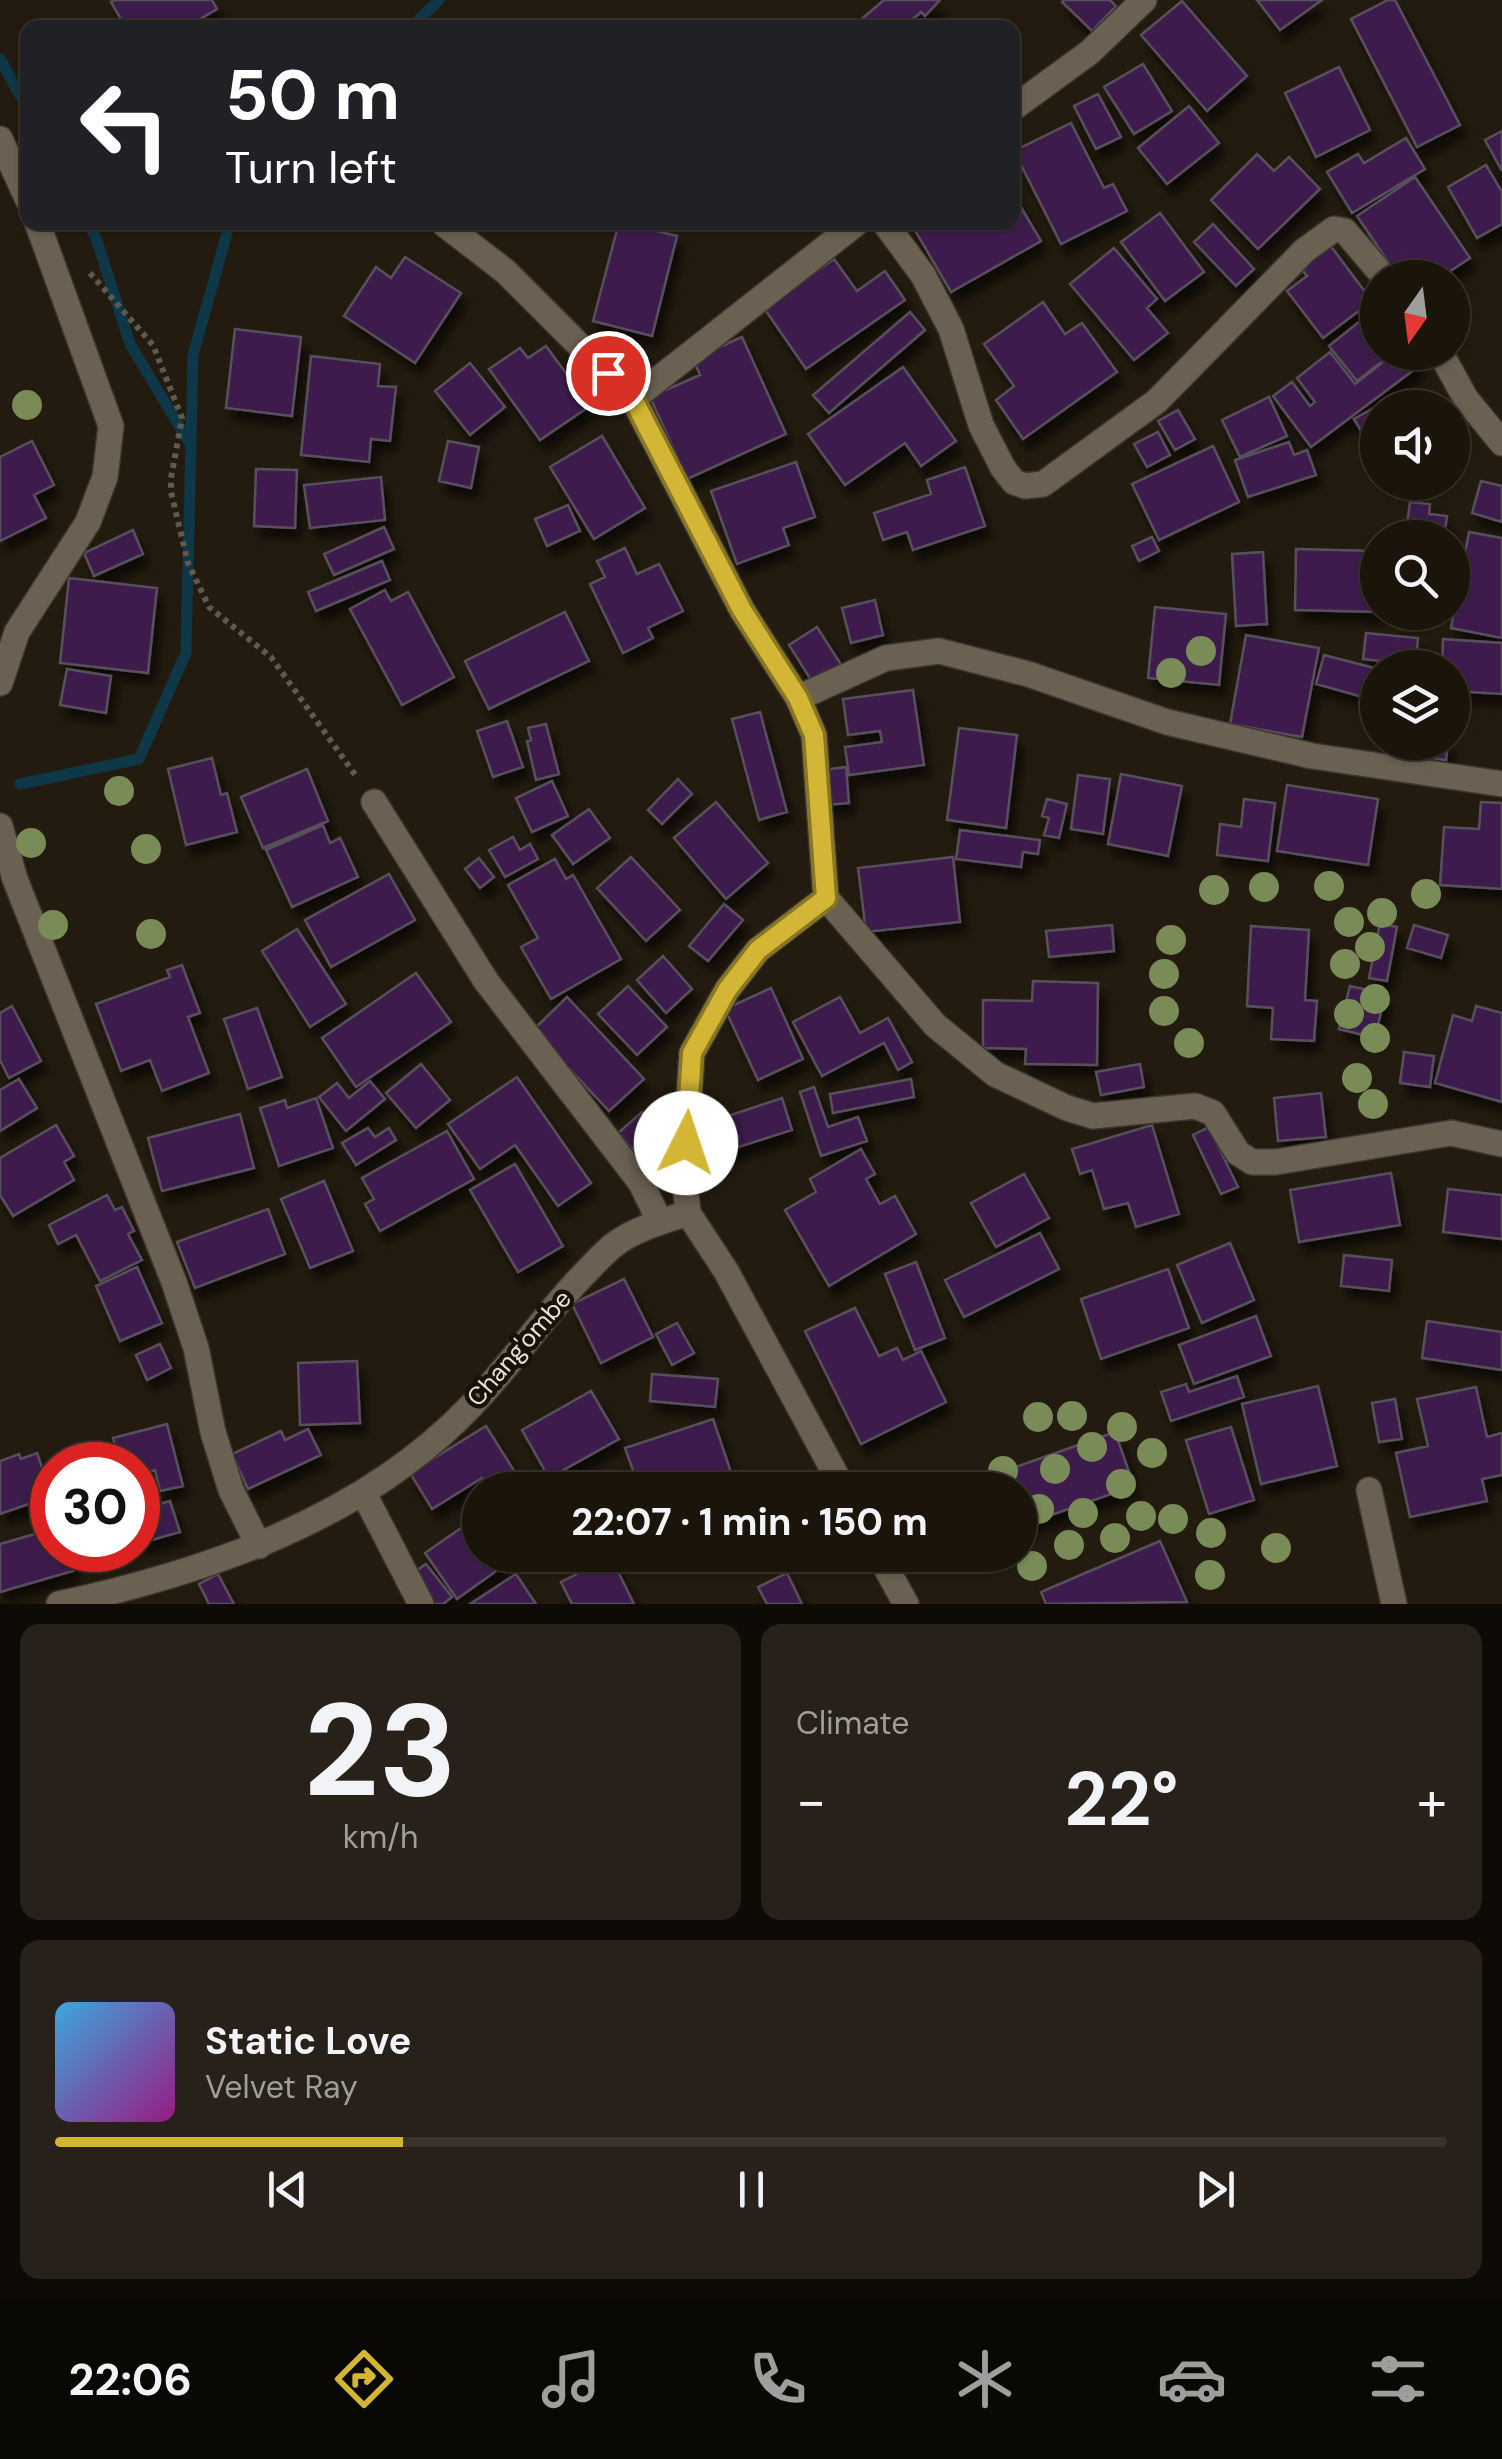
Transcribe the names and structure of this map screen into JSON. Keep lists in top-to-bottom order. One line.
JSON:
{"streets":{"street":["Chang'ombe"]},"north":"bottom","page":{"turn":["50 m","Turn left"],"limit":"30","trip":"22:07 · 1 min · 150 m","tile":[["23","km/h"],"Climate"],"heat":["−","22°","+"],"song":["Static Love","Velvet Ray"],"tabs":"22:06"}}
